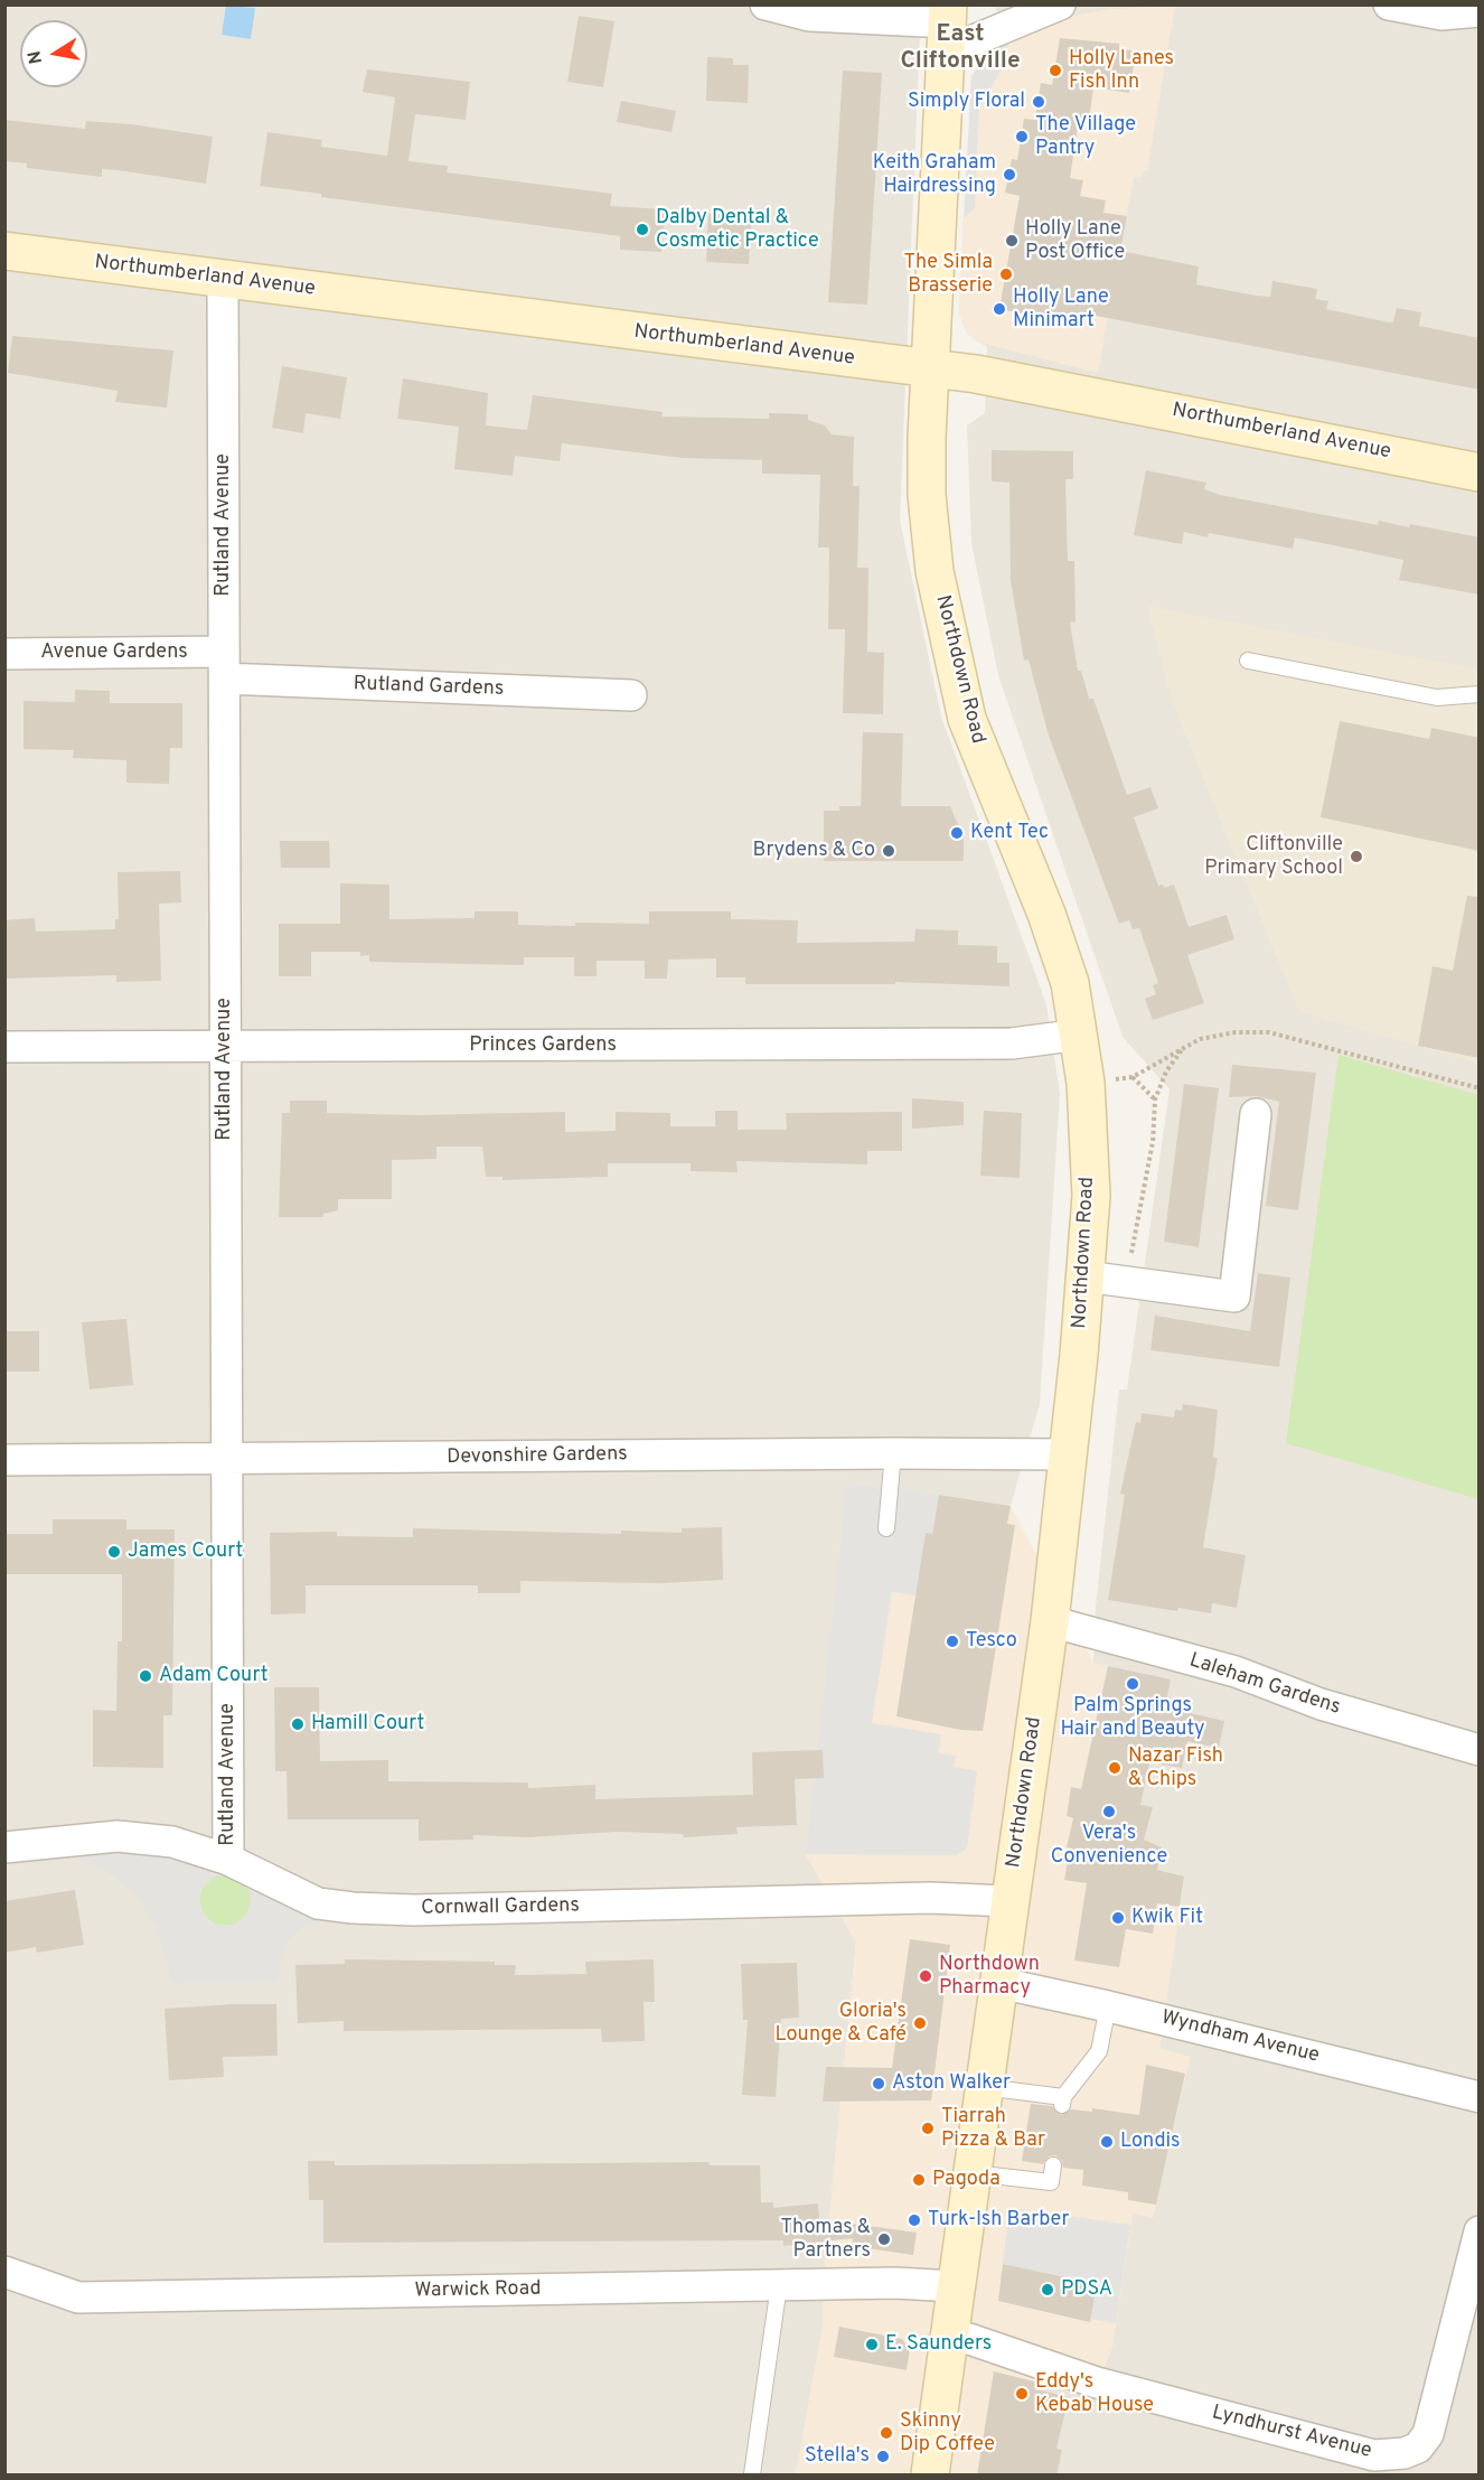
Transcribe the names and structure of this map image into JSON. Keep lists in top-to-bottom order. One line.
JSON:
{"streets":{"main road":["Northumberland Avenue","Northdown Road"],"street":["Rutland Avenue","Avenue Gardens","Rutland Gardens","Princes Gardens","Devonshire Gardens","Laleham Gardens","Cornwall Gardens","Wyndham Avenue","Warwick Road","Lyndhurst Avenue"]},"crossings":[["Northumberland Avenue","Rutland Avenue"],["Northumberland Avenue","Northdown Road"],["Rutland Avenue","Avenue Gardens"],["Rutland Avenue","Rutland Gardens"],["Rutland Avenue","Princes Gardens"],["Rutland Avenue","Devonshire Gardens"],["Rutland Avenue","Cornwall Gardens"],["Avenue Gardens","Rutland Gardens"],["Northdown Road","Princes Gardens"],["Northdown Road","Devonshire Gardens"],["Northdown Road","Laleham Gardens"],["Northdown Road","Cornwall Gardens"],["Northdown Road","Wyndham Avenue"],["Northdown Road","Warwick Road"],["Northdown Road","Lyndhurst Avenue"]],"districts":["East Cliftonville"],"places":["Holly Lanes Fish Inn","Simply Floral","The Village Pantry","Keith Graham Hairdressing","Dalby Dental & Cosmetic Practice","Holly Lane Post Office","The Simla Brasserie","Holly Lane Minimart","Kent Tec","Brydens & Co","Cliftonville Primary School","James Court","Tesco","Adam Court","Palm Springs Hair and Beauty","Hamill Court","Nazar Fish & Chips","Vera's Convenience","Kwik Fit","Northdown Pharmacy","Gloria's Lounge & Café","Aston Walker","Tiarrah Pizza & Bar","Londis","Pagoda","Turk-Ish Barber","Thomas & Partners","PDSA","E. Saunders","Eddy's Kebab House","Skinny Dip Coffee","Stella's"],"north":"left"}
